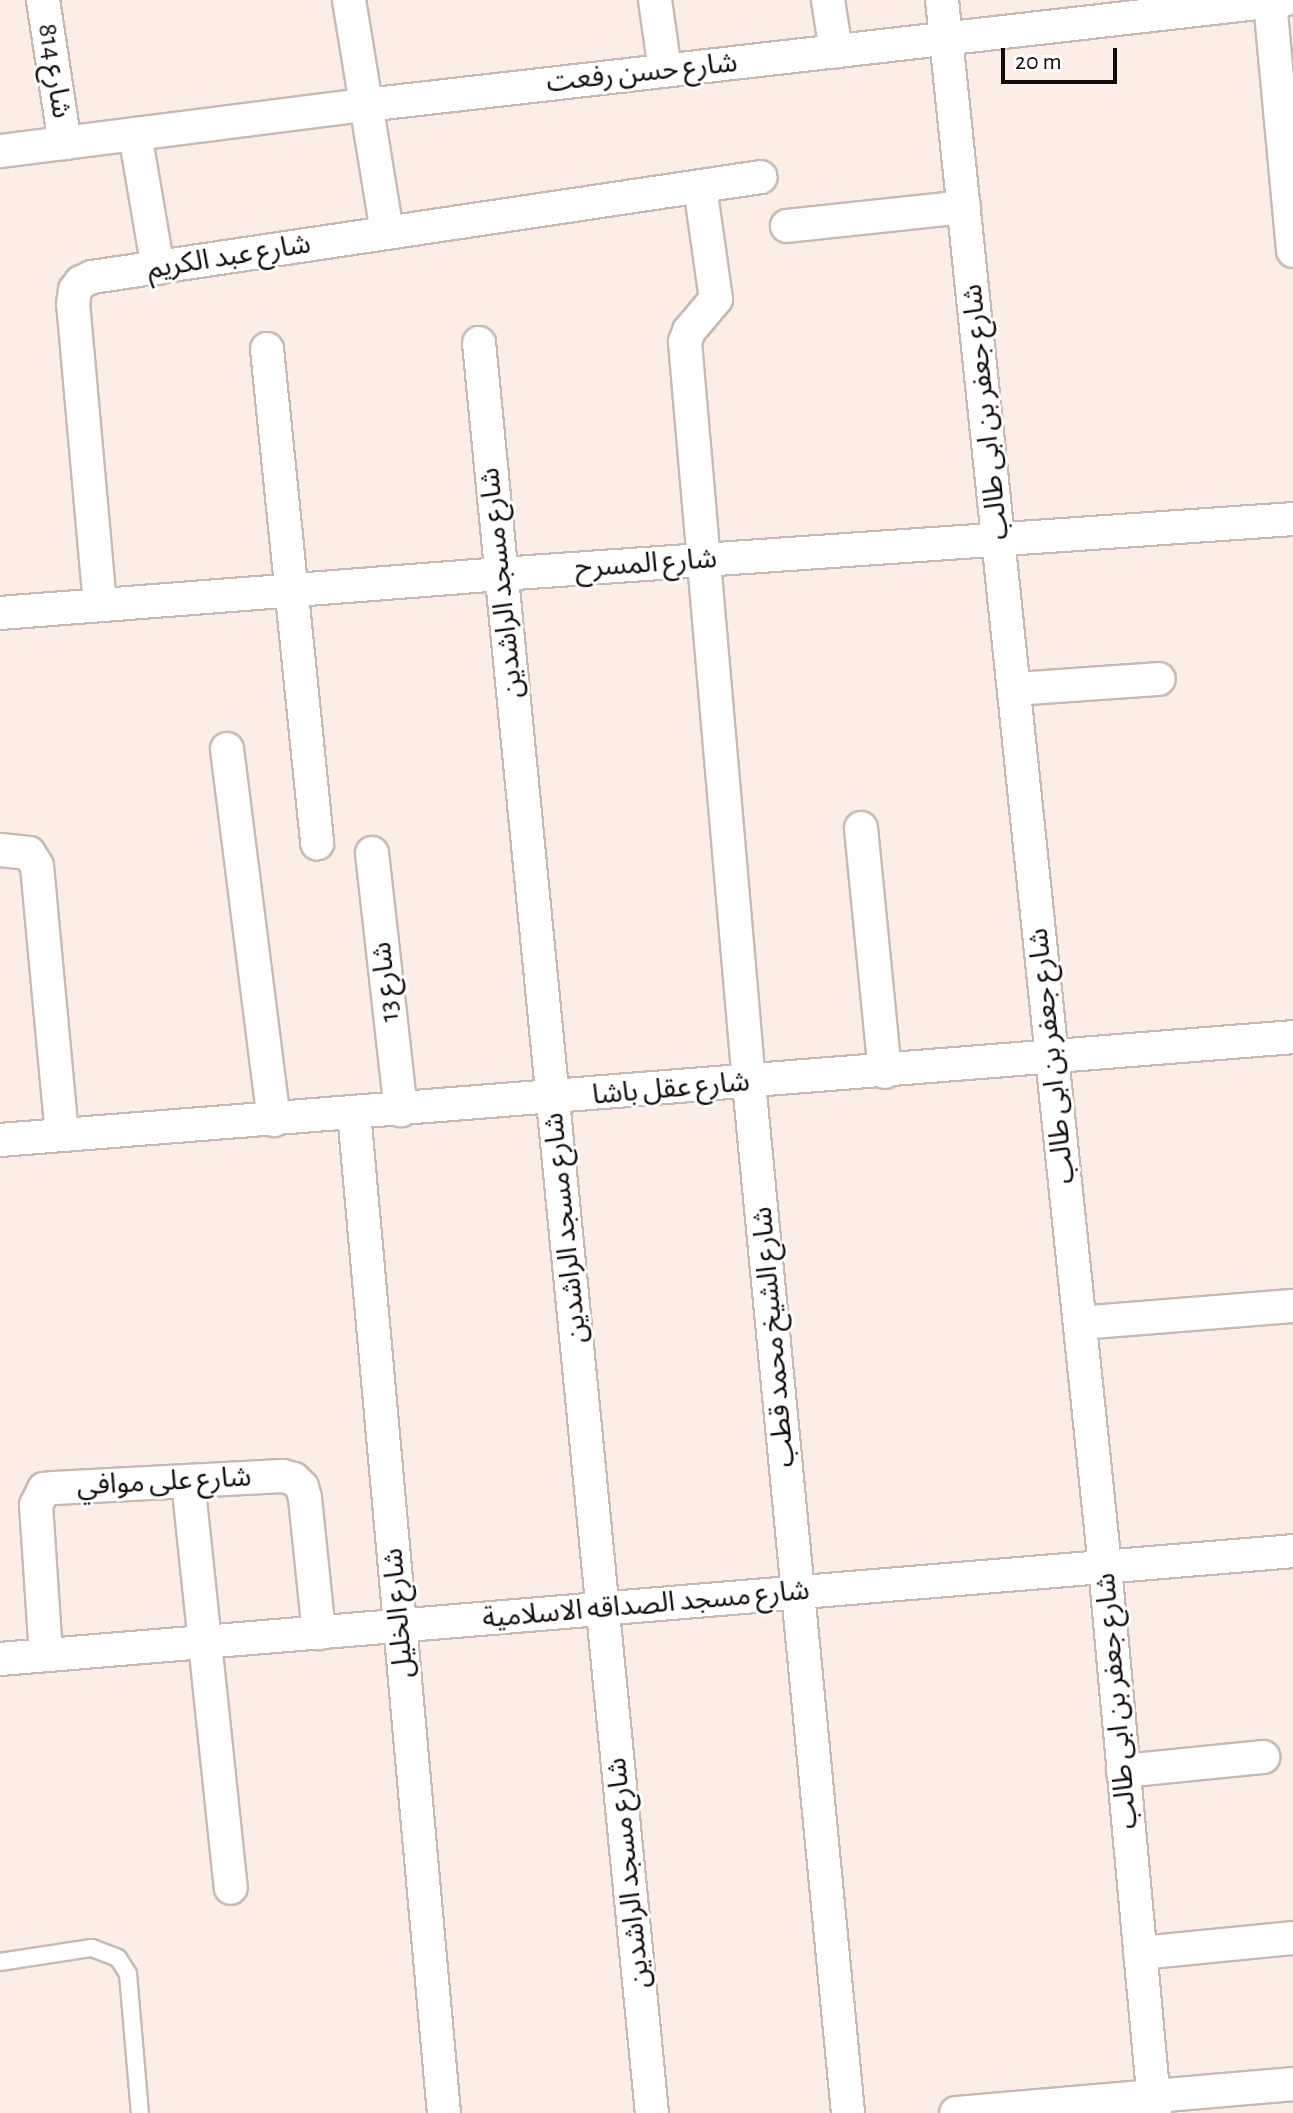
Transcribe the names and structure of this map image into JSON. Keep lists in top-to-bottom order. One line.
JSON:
{"streets":{"street":["شارع 814","شارع حسن رفعت","شارع عبد الكريم","شارع جعفر بن ابى طالب","شارع المسرح","شارع مسجد الراشدين","شارع 13","شارع عقل باشا","شارع الشيخ محمد قطب","شارع على موافي","شارع مسجد الصداقه الاسلامية","شارع الخليل"]},"crossings":[["شارع 814","شارع حسن رفعت"],["شارع حسن رفعت","شارع جعفر بن ابى طالب"],["شارع عبد الكريم","شارع المسرح"],["شارع جعفر بن ابى طالب","شارع المسرح"],["شارع جعفر بن ابى طالب","شارع عقل باشا"],["شارع جعفر بن ابى طالب","شارع مسجد الصداقه الاسلامية"],["شارع المسرح","شارع مسجد الراشدين"],["شارع المسرح","شارع الشيخ محمد قطب"],["شارع مسجد الراشدين","شارع عقل باشا"],["شارع مسجد الراشدين","شارع مسجد الصداقه الاسلامية"],["شارع 13","شارع عقل باشا"],["شارع عقل باشا","شارع الشيخ محمد قطب"],["شارع عقل باشا","شارع الخليل"],["شارع الشيخ محمد قطب","شارع مسجد الصداقه الاسلامية"],["شارع على موافي","شارع مسجد الصداقه الاسلامية"],["شارع مسجد الصداقه الاسلامية","شارع الخليل"]],"scale_bar":"20 m"}
